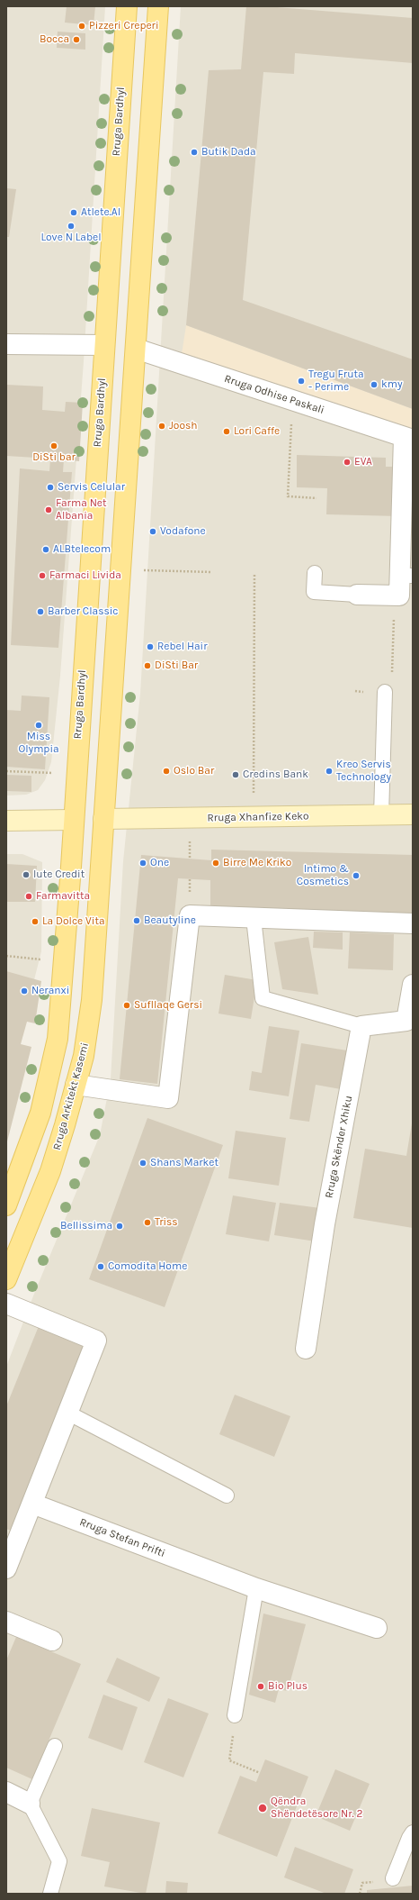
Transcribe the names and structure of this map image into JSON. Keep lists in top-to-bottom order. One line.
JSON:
{"streets":{"main road":["Rruga Bardhyl","Rruga Xhanfize Keko","Rruga Arkitekt Kasemi"],"street":["Rruga Odhise Paskali","Rruga Skënder Xhiku","Rruga Stefan Prifti"]},"crossings":[["Rruga Xhanfize Keko","Rruga Arkitekt Kasemi"]],"places":["Pizzeri Creperi","Bocca","Butik Dada","Atlete.Al","Love N Label","Tregu Fruta - Perime","kmy","Joosh","Lori Caffe","DiSti bar","EVA","Servis Celular","Farma Net Albania","Vodafone","ALBtelecom","Farmaci Livida","Barber Classic","Rebel Hair","DiSti Bar","Miss Olympia","Oslo Bar","Kreo Servis Technology","Credins Bank","One","Birre Me Kriko","Iute Credit","Intimo & Cosmetics","Farmavitta","Beautyline","La Dolce Vita","Neranxi","Sufllaqe Gersi","Shans Market","Triss","Bellissima","Comodita Home","Bio Plus","Qëndra Shëndetësore Nr. 2"]}
